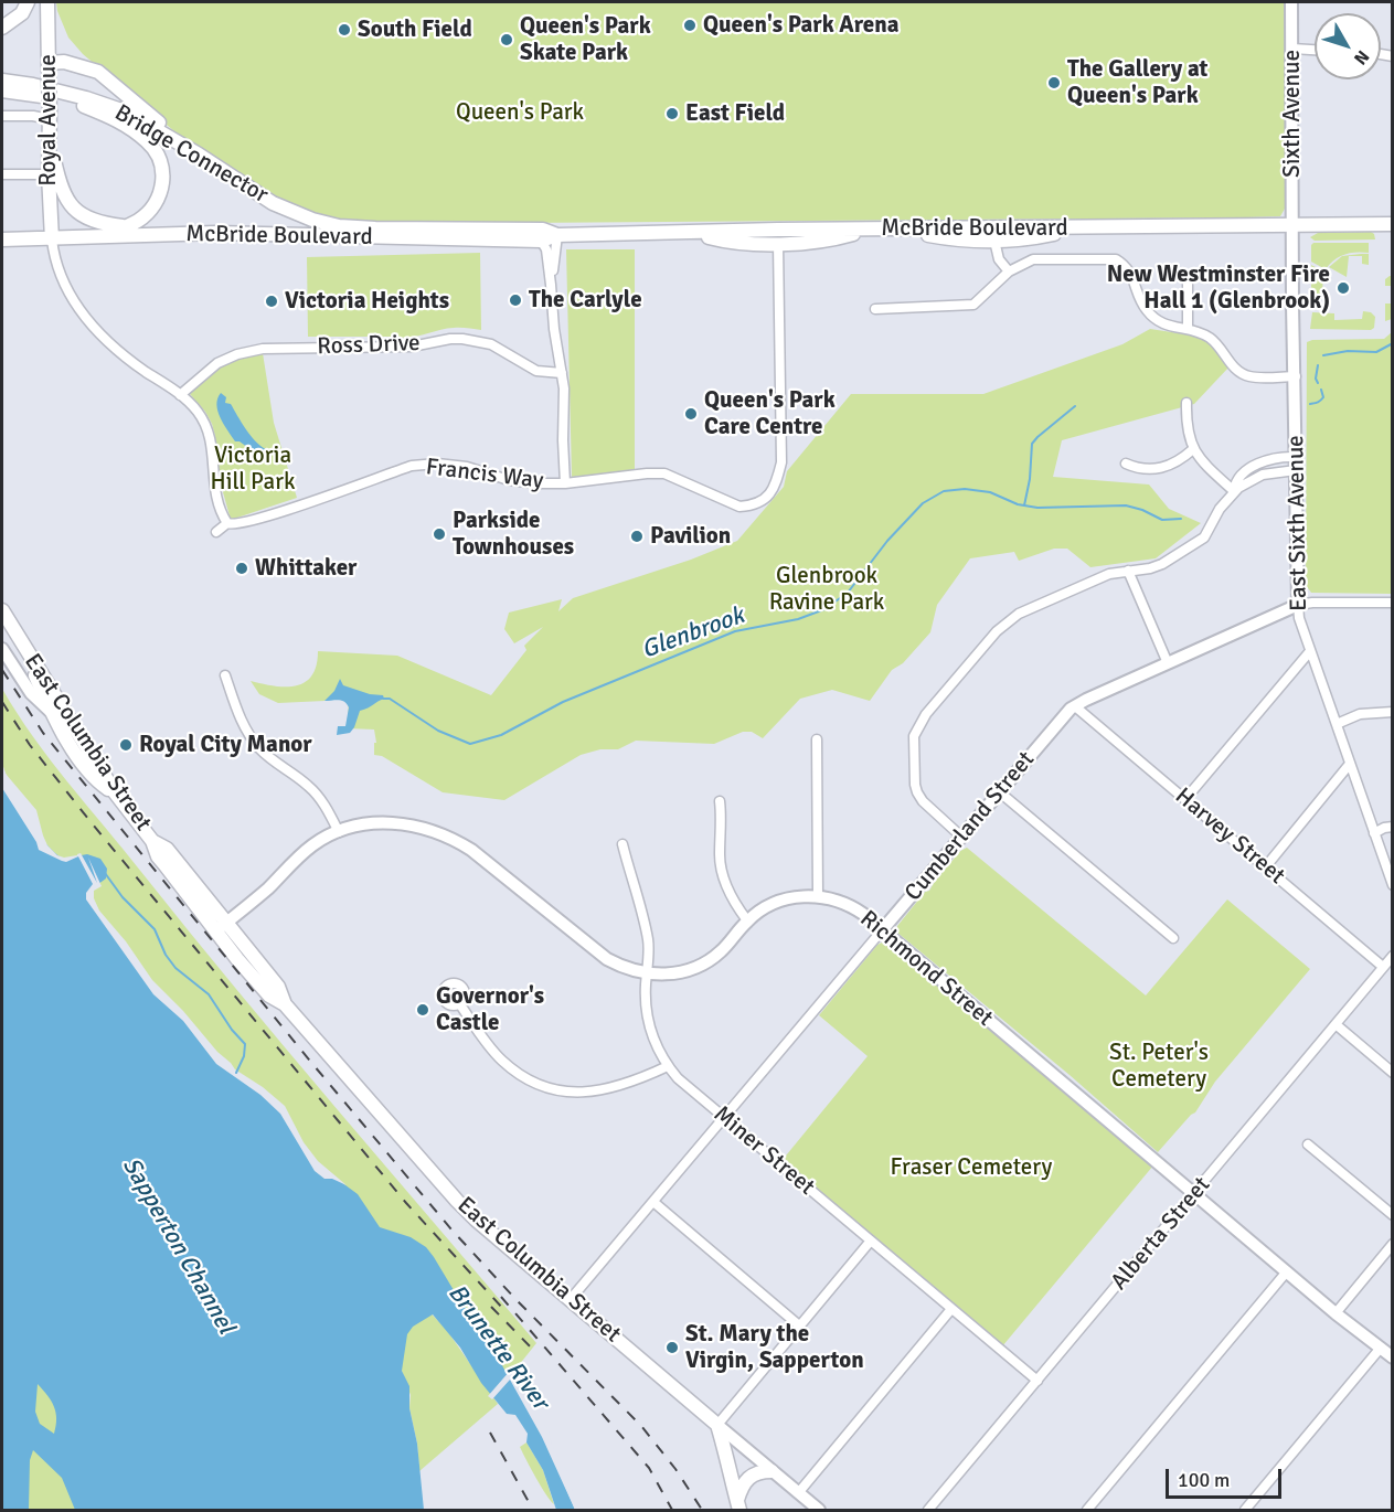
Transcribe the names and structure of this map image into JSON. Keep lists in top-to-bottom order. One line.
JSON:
{"streets":{"main road":["Royal Avenue","Bridge Connector","McBride Boulevard","East Columbia Street"],"street":["Sixth Avenue","Ross Drive","Francis Way","East Sixth Avenue","Cumberland Street","Harvey Street","Richmond Street","Miner Street","Alberta Street"]},"crossings":[["Sixth Avenue","McBride Boulevard"],["Sixth Avenue","East Sixth Avenue"],["Royal Avenue","McBride Boulevard"],["Bridge Connector","McBride Boulevard"],["McBride Boulevard","East Sixth Avenue"],["East Sixth Avenue","Cumberland Street"],["East Columbia Street","Cumberland Street"],["East Columbia Street","Richmond Street"],["Cumberland Street","Harvey Street"],["Cumberland Street","Richmond Street"],["Cumberland Street","Miner Street"],["Harvey Street","Alberta Street"],["Richmond Street","Miner Street"],["Richmond Street","Alberta Street"],["Miner Street","Alberta Street"]],"water":["Glenbrook","Sapperton Channel","Brunette River"],"parks":["Queen's Park","Victoria Hill Park","Glenbrook Ravine Park","St. Peter's Cemetery","Fraser Cemetery"],"places":["Queen's Park Arena","South Field","Queen's Park Skate Park","The Gallery at Queen's Park","East Field","New Westminster Fire Hall 1 (Glenbrook)","The Carlyle","Victoria Heights","Queen's Park Care Centre","Parkside Townhouses","Pavilion","Whittaker","Royal City Manor","Governor's Castle","St. Mary the Virgin, Sapperton"],"scale_bar":"100 m","north":"bottom right"}
